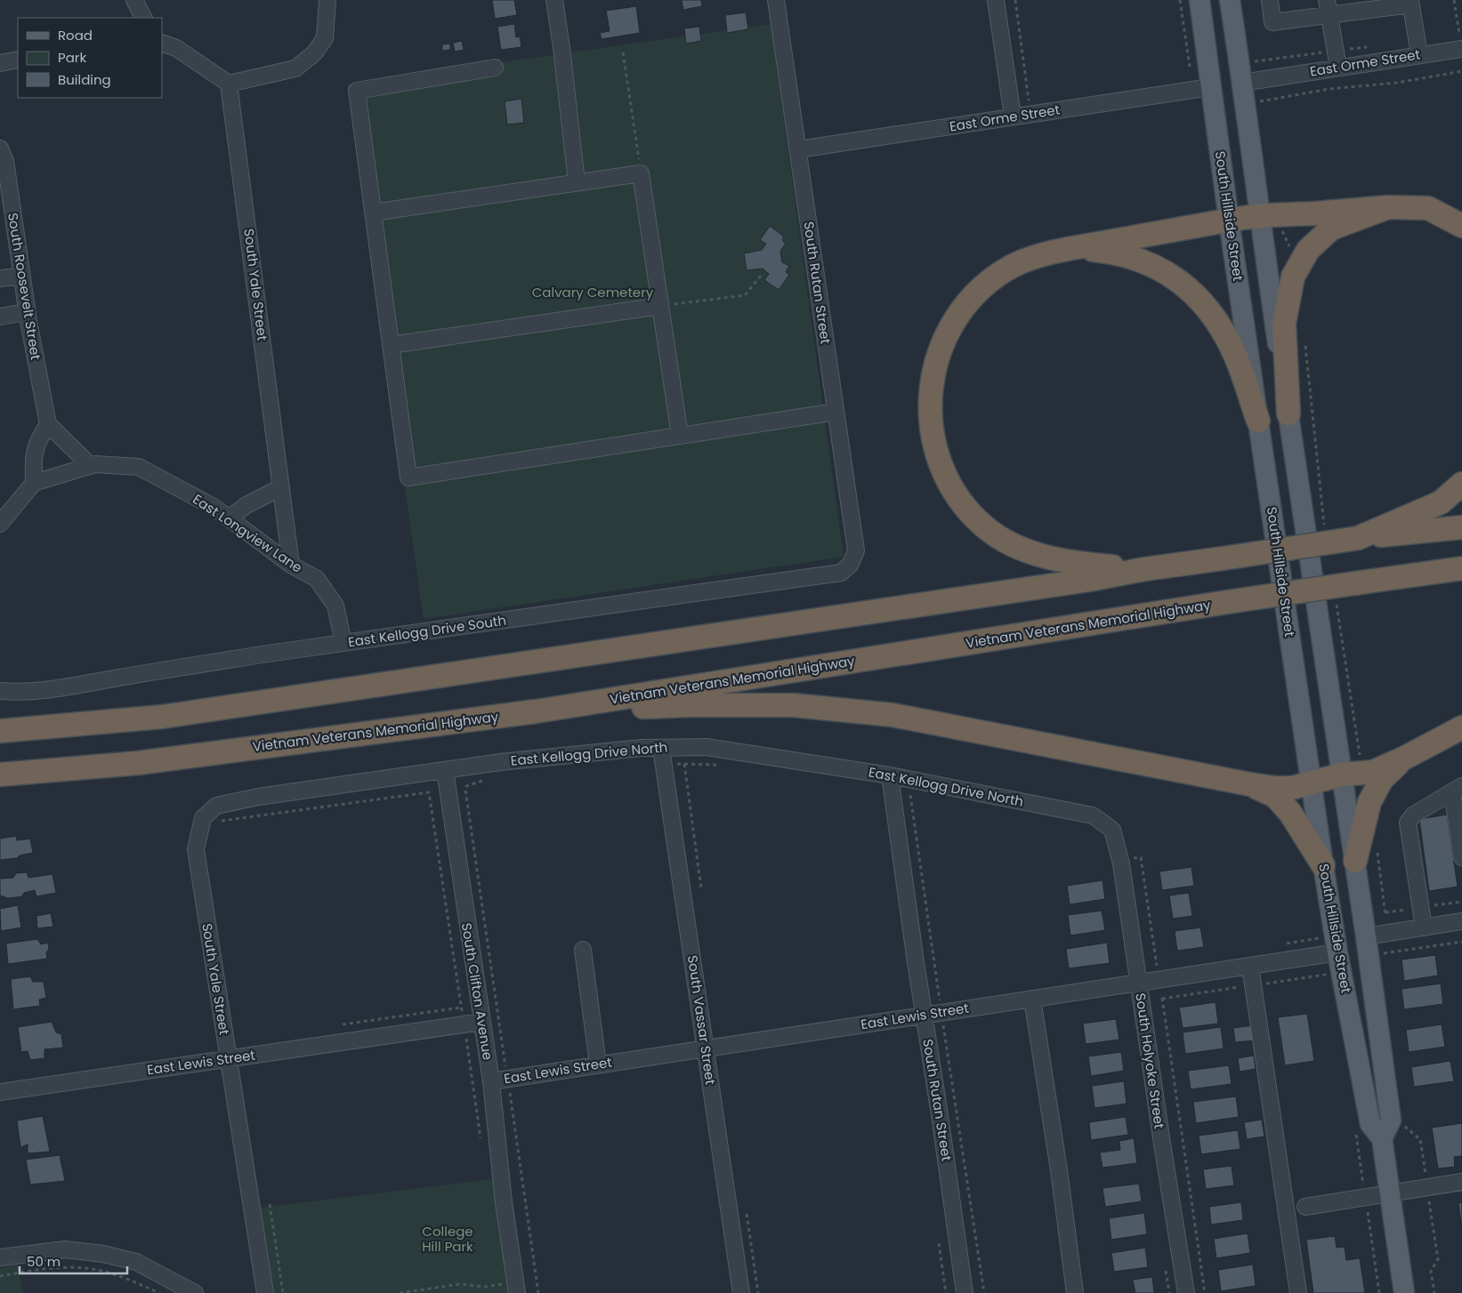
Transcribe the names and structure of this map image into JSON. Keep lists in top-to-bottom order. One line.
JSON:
{"streets":{"highway":["Vietnam Veterans Memorial Highway"],"main road":["South Hillside Street"],"street":["East Orme Street","South Rutan Street","South Yale Street","South Roosevelt Street","East Longview Lane","East Kellogg Drive South","East Kellogg Drive North","South Clifton Avenue","East Lewis Street","South Vassar Street","South Holyoke Street"]},"crossings":[["East Orme Street","South Hillside Street"],["East Orme Street","South Rutan Street"],["South Hillside Street","East Lewis Street"],["South Rutan Street","East Kellogg Drive South"],["South Rutan Street","East Kellogg Drive North"],["South Rutan Street","East Lewis Street"],["South Yale Street","East Longview Lane"],["South Yale Street","East Kellogg Drive North"],["South Yale Street","East Lewis Street"],["East Longview Lane","East Kellogg Drive South"],["East Kellogg Drive North","South Clifton Avenue"],["East Kellogg Drive North","South Vassar Street"],["East Kellogg Drive North","South Holyoke Street"],["South Clifton Avenue","East Lewis Street"],["East Lewis Street","South Vassar Street"],["East Lewis Street","South Holyoke Street"]],"parks":["Calvary Cemetery","College Hill Park"],"legend":["Road","Park","Building"],"scale_bar":"50 m"}
